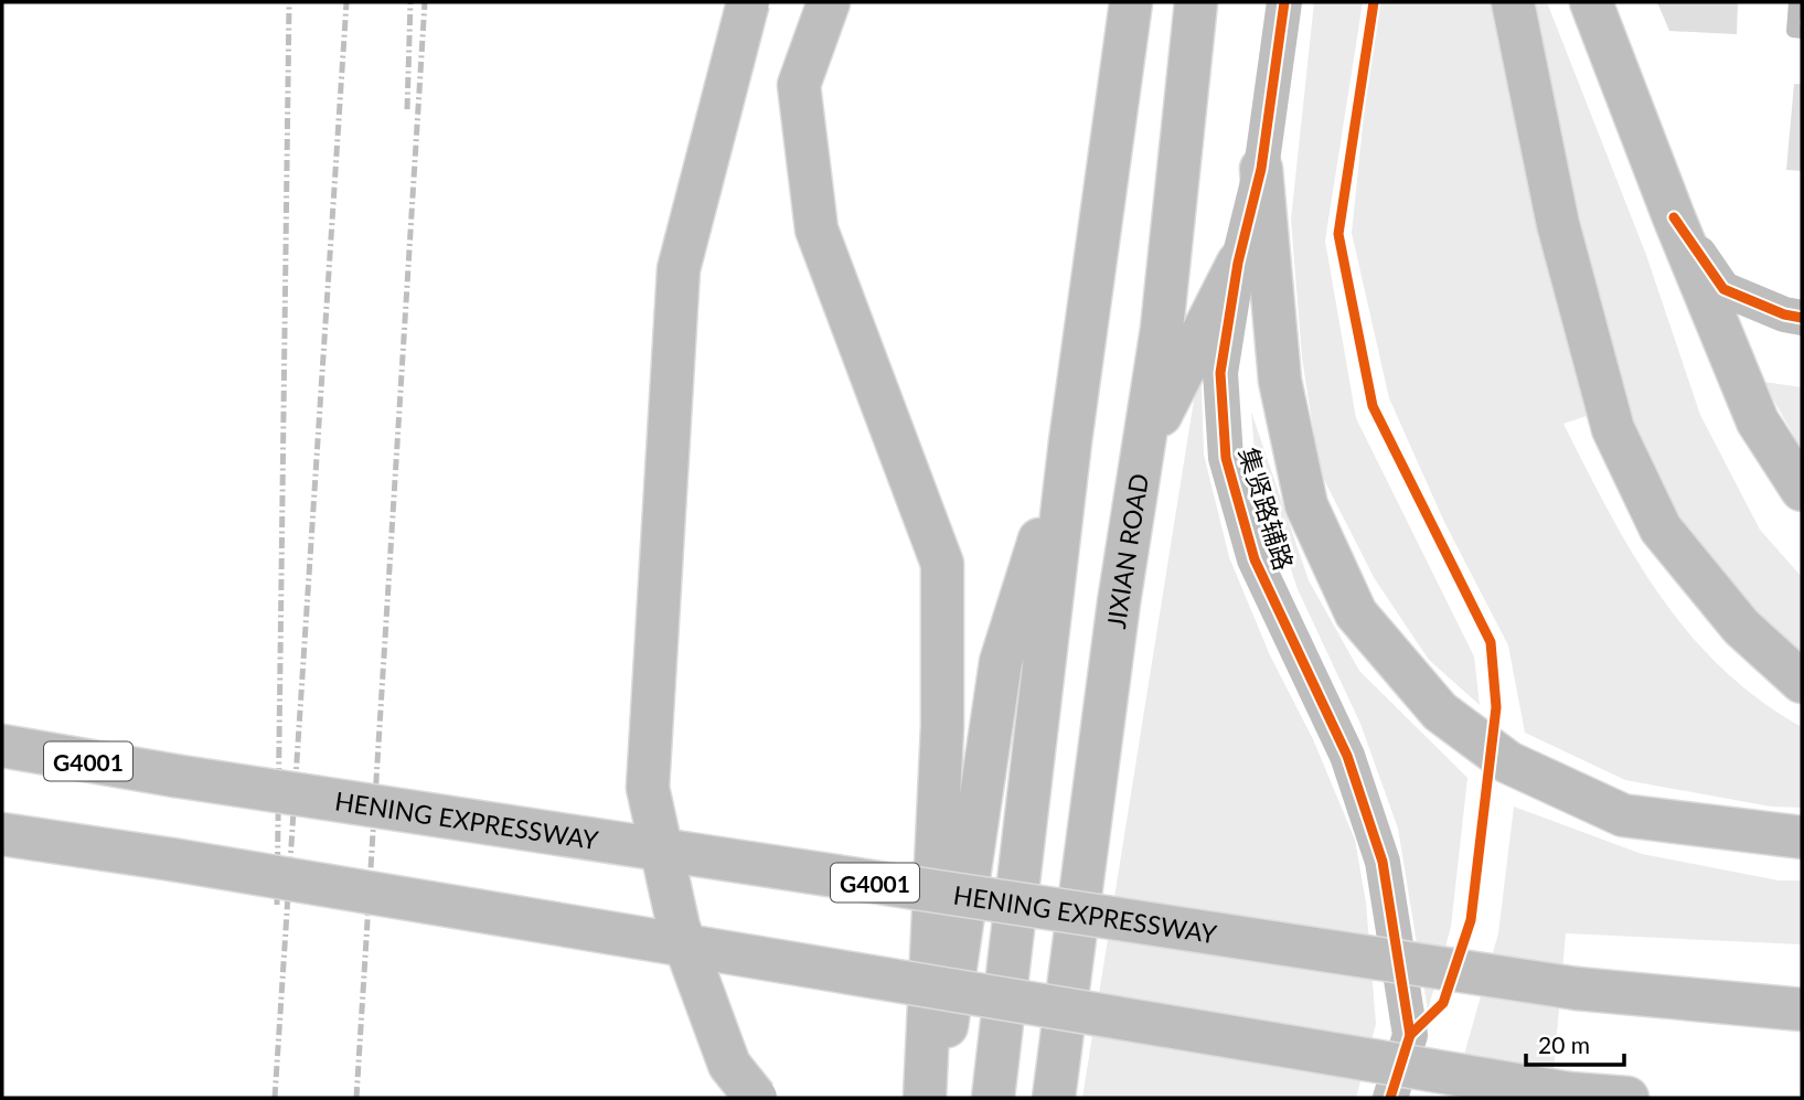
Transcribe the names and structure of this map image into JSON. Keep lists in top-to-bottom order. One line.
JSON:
{"streets":{"highway":["JIXIAN ROAD","G4001","HENING EXPRESSWAY"],"street":["集贤路辅路"]},"scale_bar":"20 m"}
